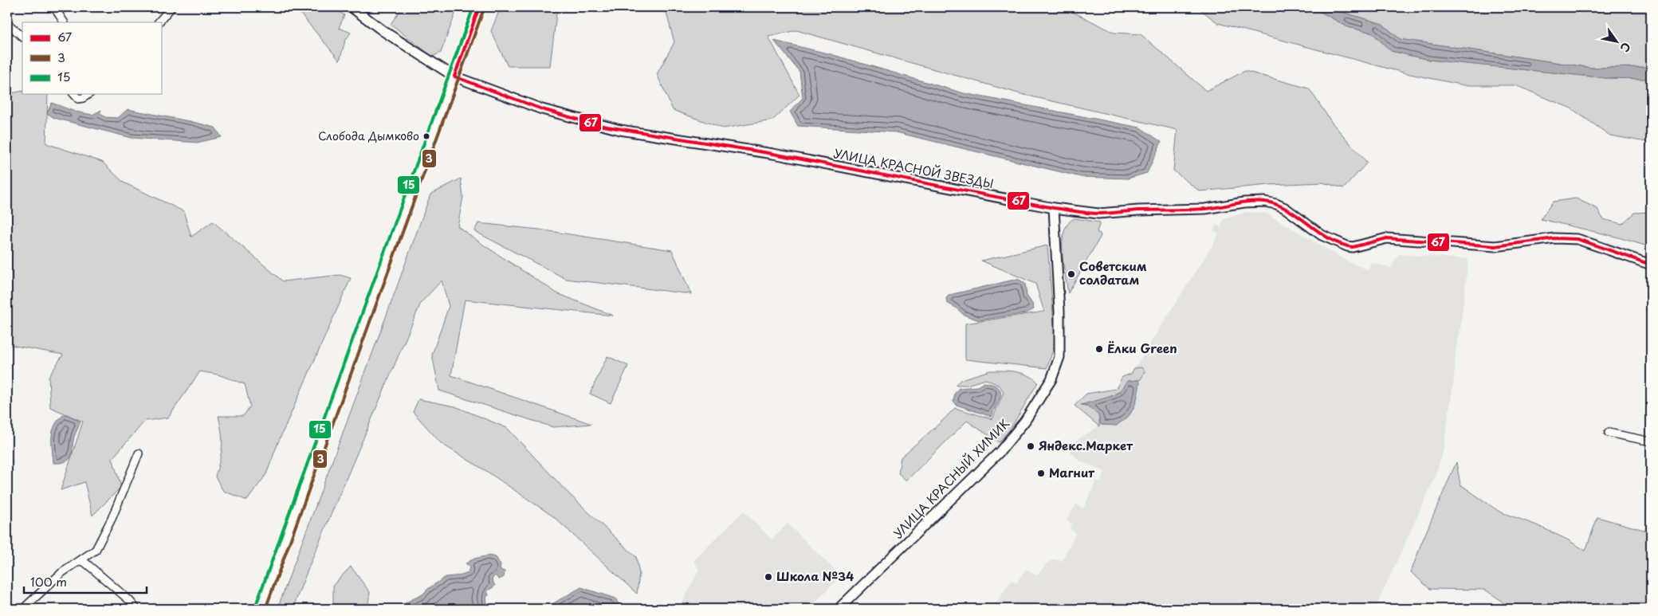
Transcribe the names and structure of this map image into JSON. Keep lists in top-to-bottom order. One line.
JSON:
{"streets":{"street":["УЛИЦА КРАСНОЙ ЗВЕЗДЫ","УЛИЦА КРАСНЫЙ ХИМИК"]},"crossings":[["УЛИЦА КРАСНОЙ ЗВЕЗДЫ","УЛИЦА КРАСНЫЙ ХИМИК"]],"places":["Слобода Дымково","Советским солдатам","Ёлки Green","Яндекс.Маркет","Магнит","Школа №34"],"lines":["transit line 67","transit line 15","transit line 3"],"legend":["67","3","15"],"scale_bar":"100 m","north":"bottom right"}
